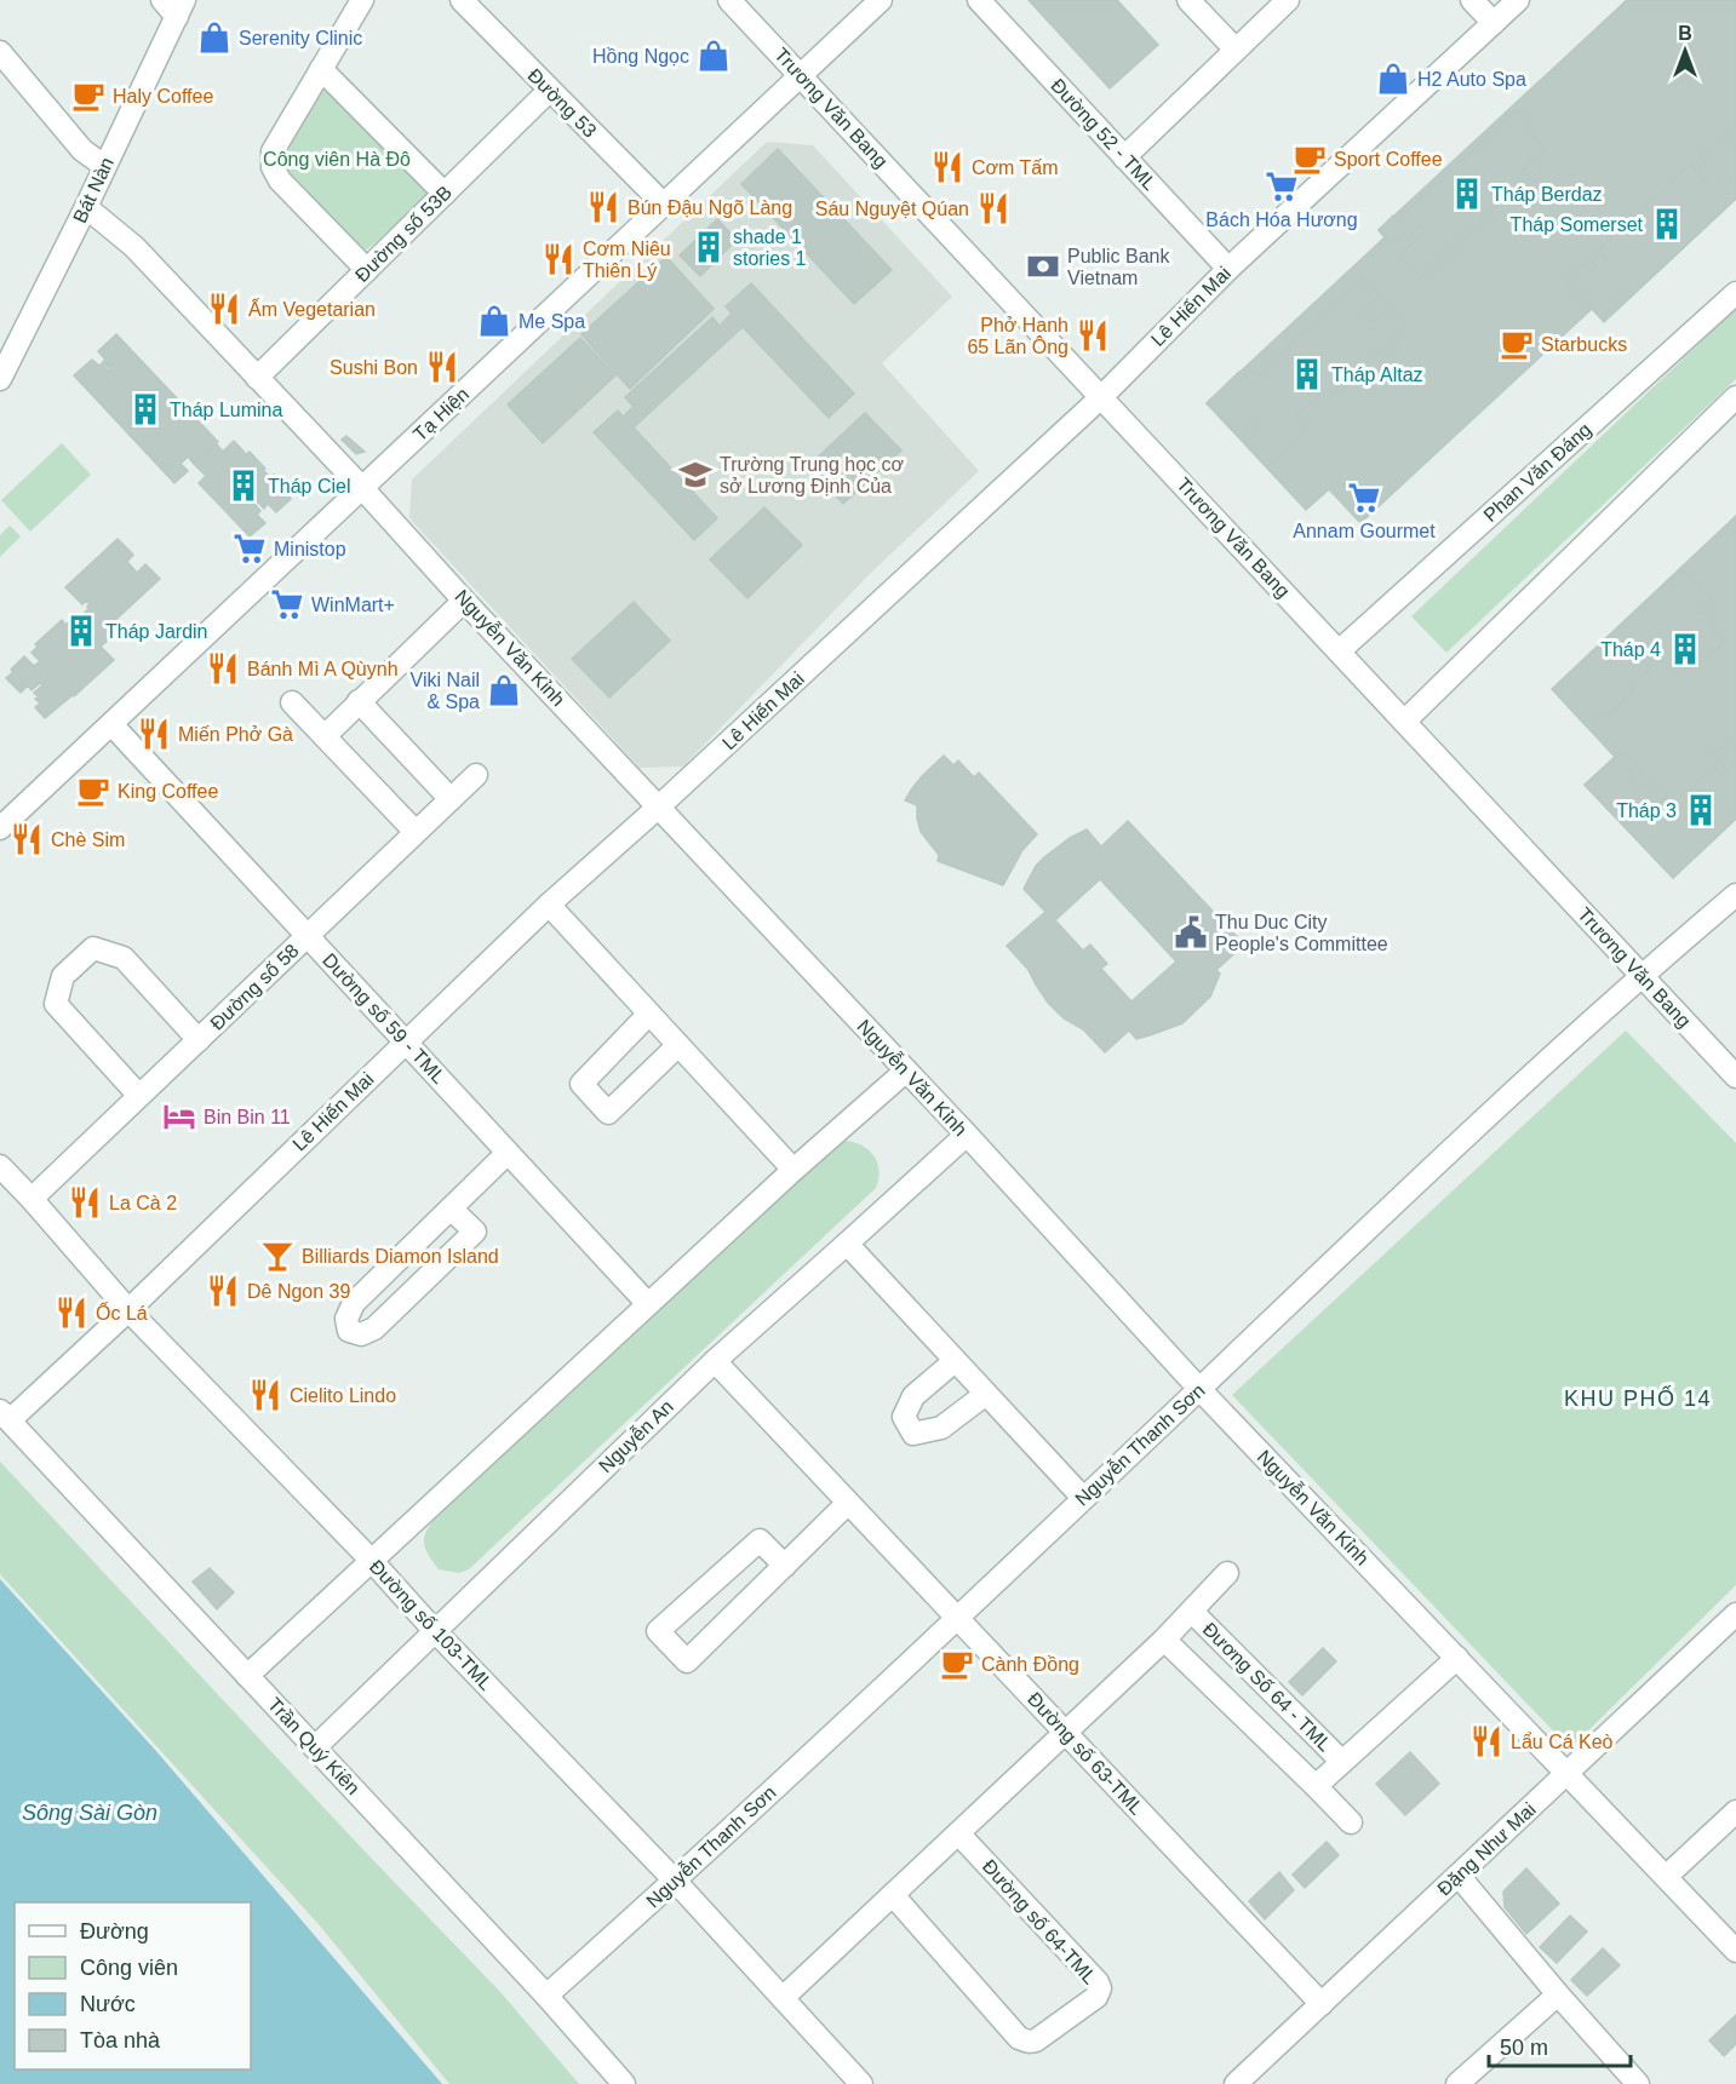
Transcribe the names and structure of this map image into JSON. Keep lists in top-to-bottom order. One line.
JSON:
{"streets":{"street":["Đường 53","Trương Văn Bang","Đường 52 - TML","Bát Nàn","Đường số 53B","Lê Hiến Mai","Tạ Hiện","Phan Văn Đáng","Nguyễn Văn Kỉnh","Đường số 58","Dường số 59 - TML","Nguyễn An","Nguyễn Thanh Sơn","Đường số 103-TML","Đương Số 64 - TML","Trần Quý Kiên","Đường số 63-TML","Đặng Như Mai","Đường số 64-TML"]},"crossings":[["Đường 53","Đường số 53B"],["Đường 53","Tạ Hiện"],["Trương Văn Bang","Lê Hiến Mai"],["Trương Văn Bang","Tạ Hiện"],["Trương Văn Bang","Phan Văn Đáng"],["Trương Văn Bang","Nguyễn Thanh Sơn"],["Đường 52 - TML","Lê Hiến Mai"],["Bát Nàn","Nguyễn Văn Kỉnh"],["Đường số 53B","Nguyễn Văn Kỉnh"],["Lê Hiến Mai","Nguyễn Văn Kỉnh"],["Lê Hiến Mai","Dường số 59 - TML"],["Lê Hiến Mai","Đường số 103-TML"],["Lê Hiến Mai","Trần Quý Kiên"],["Tạ Hiện","Nguyễn Văn Kỉnh"],["Tạ Hiện","Dường số 59 - TML"],["Nguyễn Văn Kỉnh","Nguyễn An"],["Nguyễn Văn Kỉnh","Nguyễn Thanh Sơn"],["Nguyễn Văn Kỉnh","Đương Số 64 - TML"],["Nguyễn Văn Kỉnh","Đặng Như Mai"],["Đường số 58","Dường số 59 - TML"],["Đường số 58","Đường số 103-TML"],["Nguyễn An","Đường số 103-TML"],["Nguyễn An","Trần Quý Kiên"],["Nguyễn An","Đường số 63-TML"],["Nguyễn Thanh Sơn","Đường số 103-TML"],["Nguyễn Thanh Sơn","Trần Quý Kiên"],["Nguyễn Thanh Sơn","Đường số 63-TML"],["Đường số 63-TML","Đặng Như Mai"]],"districts":["KHU PHỐ 14"],"water":["Sông Sài Gòn"],"parks":["Công viên Hà Đô"],"places":{"shop":["Serenity Clinic","Hồng Ngọc","H2 Auto Spa","Me Spa","Viki Nail & Spa"],"cafe":["Haly Coffee","Sport Coffee","Starbucks","King Coffee","Cành Đồng"],"restaurant":["Cơm Tấm","Bún Đậu Ngõ Làng","Sáu Nguyệt Qúan","Cơm Niêu Thiên Lý","Ấm Vegetarian","Phở Hạnh 65 Lãn Ông","Sushi Bon","Bánh Mì A Qùynh","Miến Phở Gà","Chè Sim","La Cà 2","Dê Ngon 39","Ốc Lá","Cielito Lindo","Lẩu Cá Keò"],"supermarket":["Bách Hóa Hương","Annam Gourmet","Ministop","WinMart+"],"building":["Tháp Berdaz","Tháp Somerset","shade 1 stories 1","Tháp Altaz","Tháp Lumina","Tháp Ciel","Tháp Jardin","Tháp 4","Tháp 3"],"bank":["Public Bank Vietnam"],"school or university":["Trường Trung học cơ sở Lương Định Của"],"public building":["Thu Duc City People's Committee"],"hotel":["Bin Bin 11"],"bar":["Billiards Diamon Island"]},"legend":["Đường","Công viên","Nước","Tòa nhà"],"scale_bar":"50 m","north":"top"}
